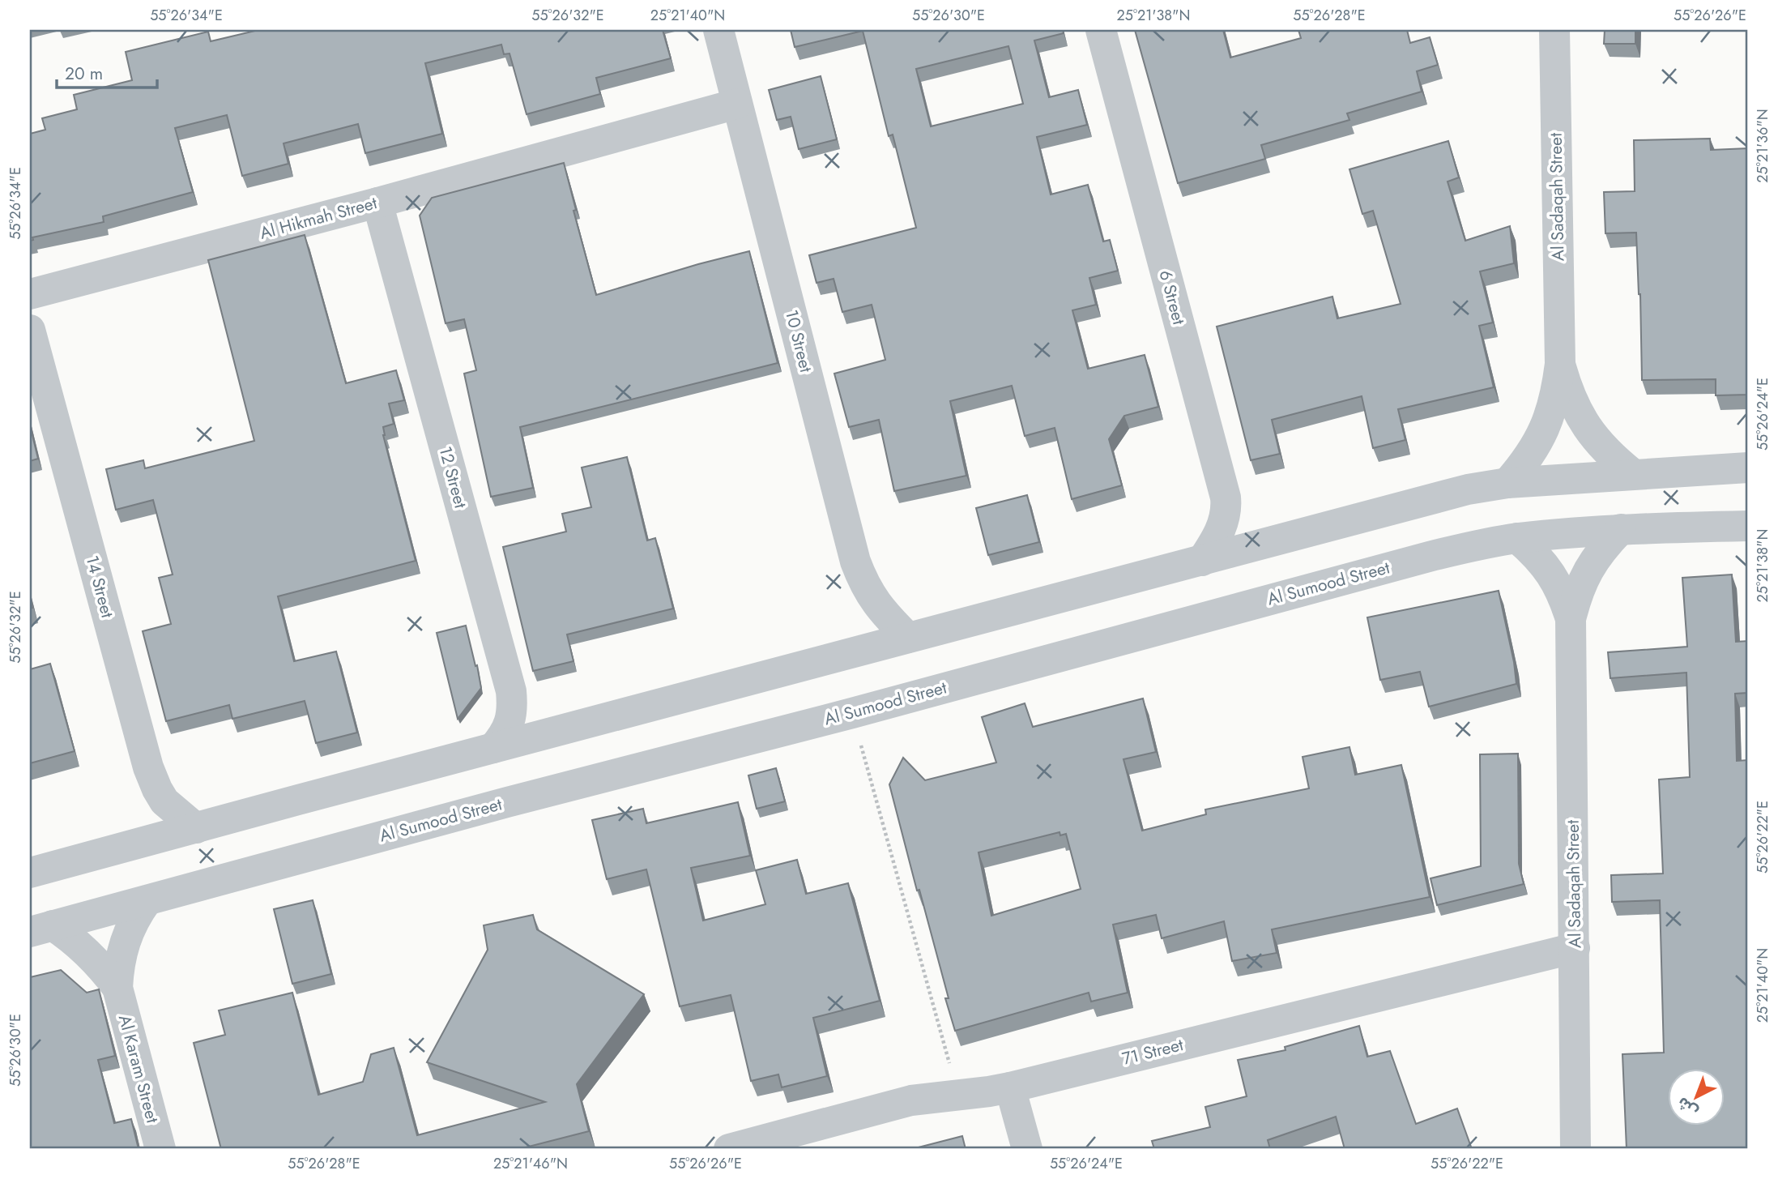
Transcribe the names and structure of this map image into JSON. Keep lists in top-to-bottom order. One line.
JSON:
{"streets":{"street":["Al Sadaqah Street","Al Hikmah Street","6 Street","10 Street","12 Street","Al Sumood Street","14 Street","71 Street","Al Karam Street"]},"crossings":[["Al Sadaqah Street","Al Sumood Street"],["Al Sadaqah Street","71 Street"],["Al Hikmah Street","10 Street"],["Al Hikmah Street","12 Street"],["Al Sumood Street","Al Karam Street"]],"scale_bar":"20 m","north":"bottom left","coordinates":["55°26'34\"E","55°26'32\"E","25°21'40\"N","55°26'30\"E","25°21'38\"N","55°26'28\"E","55°26'26\"E","25°21'36\"N","55°26'24\"E","55°26'22\"E","25°21'46\"N"]}
